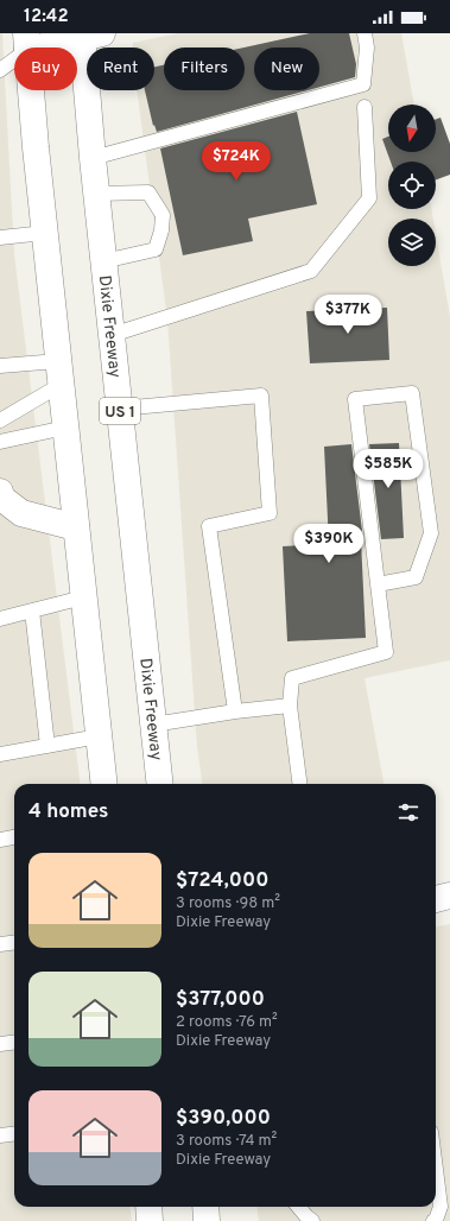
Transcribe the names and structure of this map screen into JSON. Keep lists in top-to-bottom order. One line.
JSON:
{"streets":{"main road":["Dixie Freeway","US 1"]},"north":"bottom","page":{"status":"12:42","chip":["Buy","Rent","Filters","New"],"price":["$724K","$377K","$585K","$390K"],"heading":"4 homes","list":[{"name":"$724,000","note":"3 rooms · 98 m² · Dixie Freeway"},{"name":"$377,000","note":"2 rooms · 76 m² · Dixie Freeway"},{"name":"$390,000","note":"3 rooms · 74 m² · Dixie Freeway"}]}}
